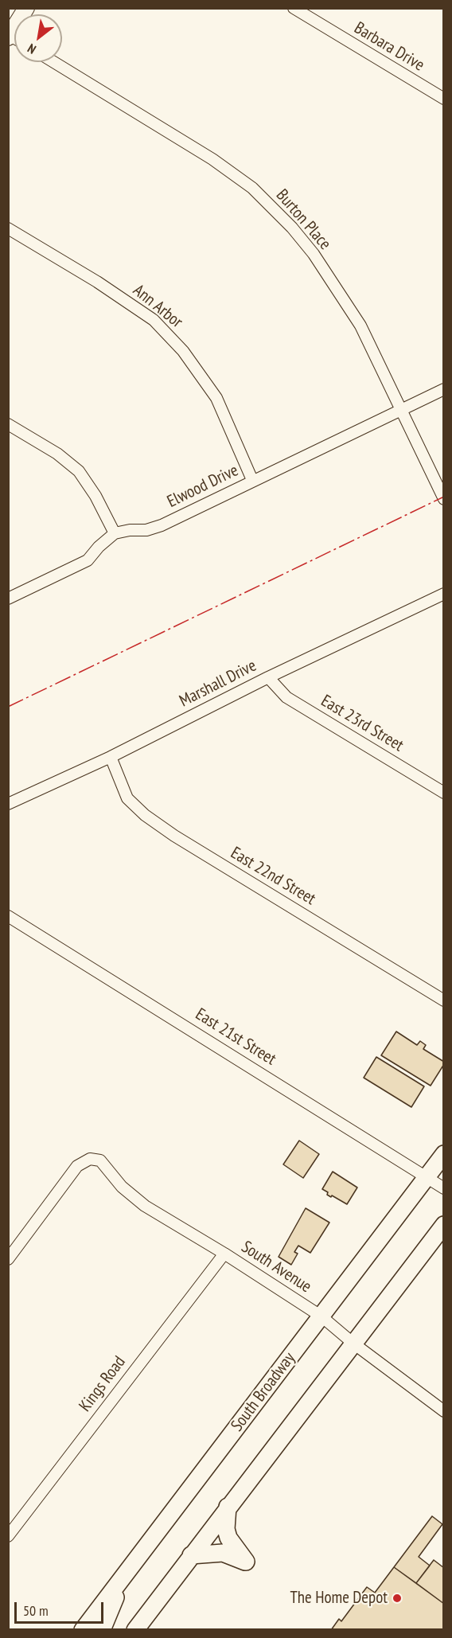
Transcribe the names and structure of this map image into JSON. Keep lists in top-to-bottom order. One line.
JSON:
{"streets":{"main road":["South Broadway"],"street":["Barbara Drive","Burton Place","Ann Arbor","Elwood Drive","Marshall Drive","East 23rd Street","East 22nd Street","East 21st Street","South Avenue","Kings Road"]},"crossings":[["Burton Place","Elwood Drive"],["Ann Arbor","Elwood Drive"],["Marshall Drive","East 23rd Street"],["Marshall Drive","East 22nd Street"],["East 21st Street","South Broadway"],["South Avenue","Kings Road"],["South Avenue","South Broadway"]],"places":["The Home Depot"],"scale_bar":"50 m","north":"bottom left"}
